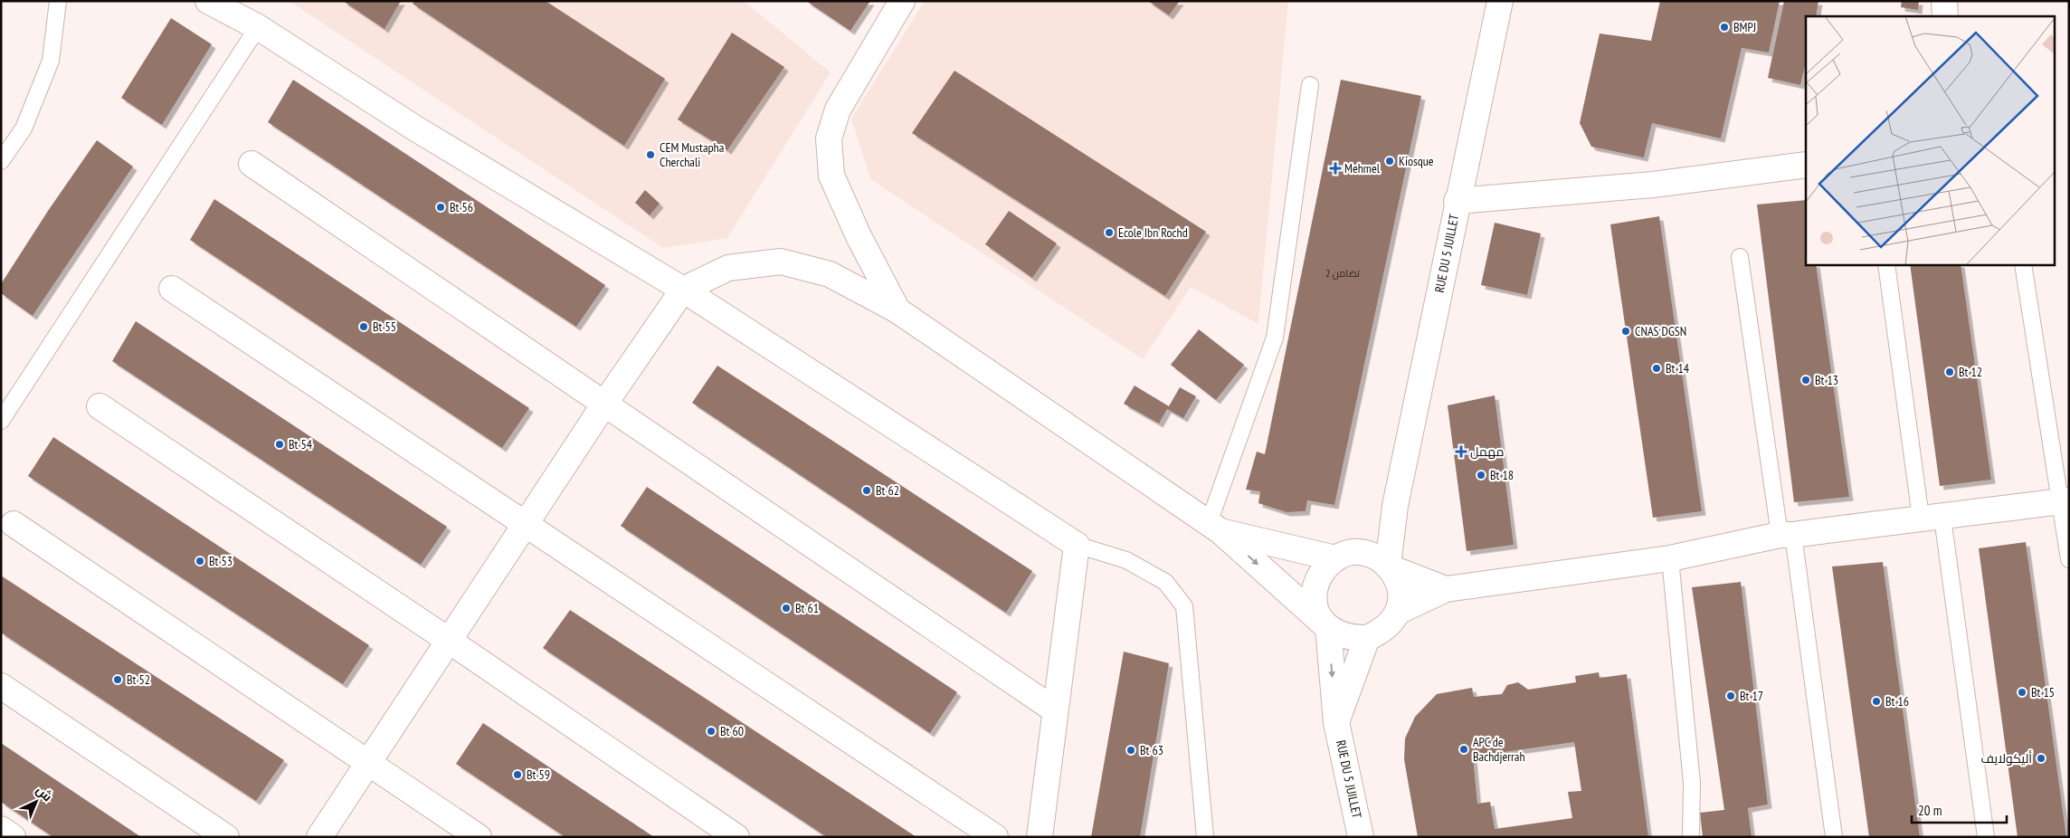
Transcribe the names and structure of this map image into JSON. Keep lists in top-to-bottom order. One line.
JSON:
{"streets":{"street":["RUE DU 5 JUILLET"]},"places":{"other":["BMPJ","CEM Mustapha Cherchali","Kiosque","Bt 56","Ecole Ibn Rochd","Bt 55","CNAS DGSN","Bt 14","Bt 12","Bt 13","Bt 54","Bt 18","Bt 62","Bt 53","Bt 61","Bt 52","Bt 15","Bt 17","Bt 16","Bt 60","APC de Bachdjerrah","Bt 63","أليكولايف","Bt 59"],"health":["Mehmel","مهمل"]},"house_numbers":["تضامن 2"],"scale_bar":"20 m","north":"top right"}
